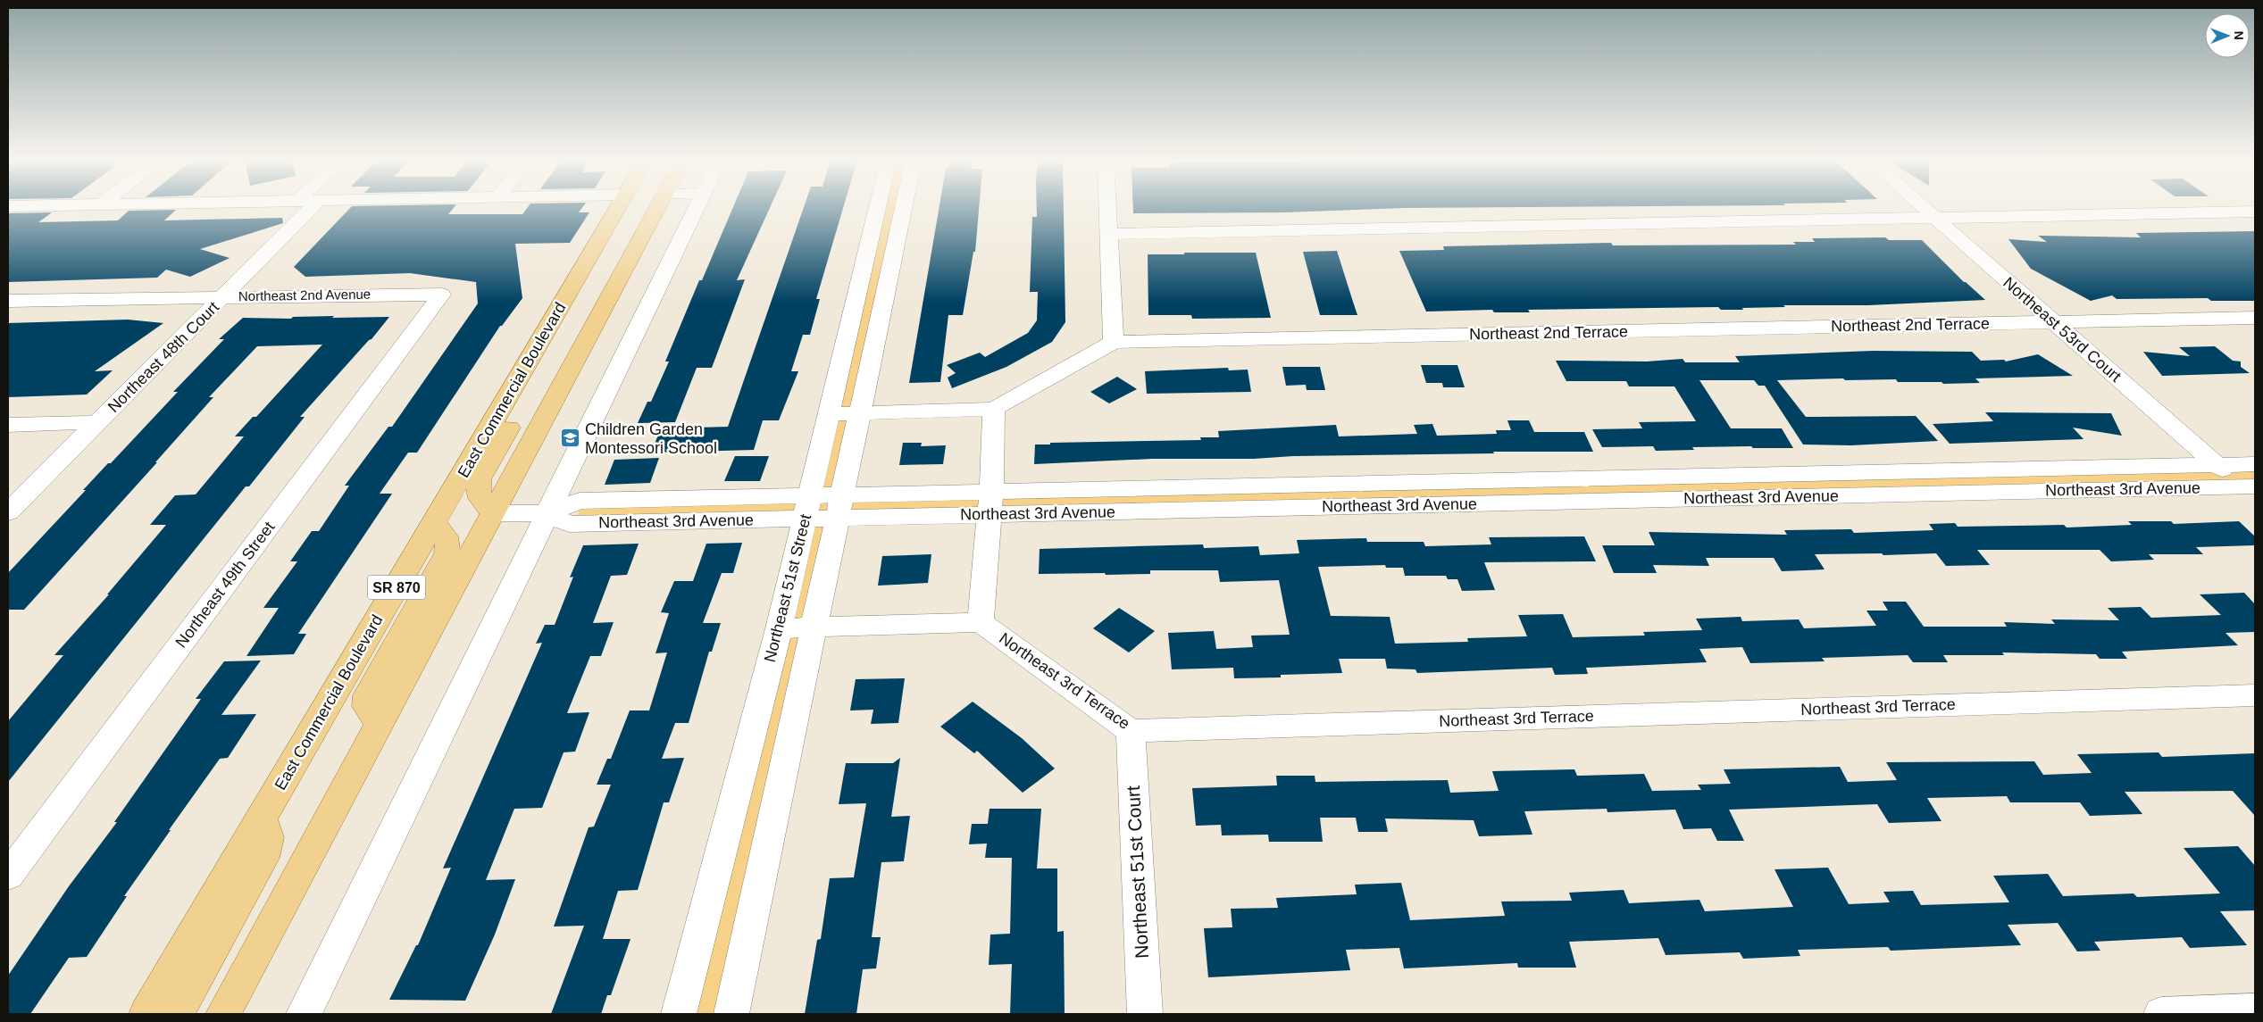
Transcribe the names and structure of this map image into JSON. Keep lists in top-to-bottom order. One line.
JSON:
{"streets":{"main road":["East Commercial Boulevard","SR 870"],"street":["Northeast 2nd Avenue","Northeast 2nd Terrace","Northeast 53rd Court","Northeast 48th Court","Northeast 3rd Avenue","Northeast 49th Street","Northeast 51st Street","Northeast 3rd Terrace","Northeast 51st Court"]},"crossings":[["Northeast 2nd Avenue","Northeast 48th Court"],["Northeast 2nd Avenue","Northeast 49th Street"],["Northeast 2nd Terrace","Northeast 53rd Court"],["Northeast 2nd Terrace","Northeast 51st Street"],["Northeast 53rd Court","Northeast 3rd Avenue"],["Northeast 3rd Avenue","SR 870"],["Northeast 3rd Avenue","Northeast 51st Street"],["Northeast 3rd Terrace","Northeast 51st Court"]],"places":{"school or university":["Children Garden Montessori School"]},"north":"right"}
